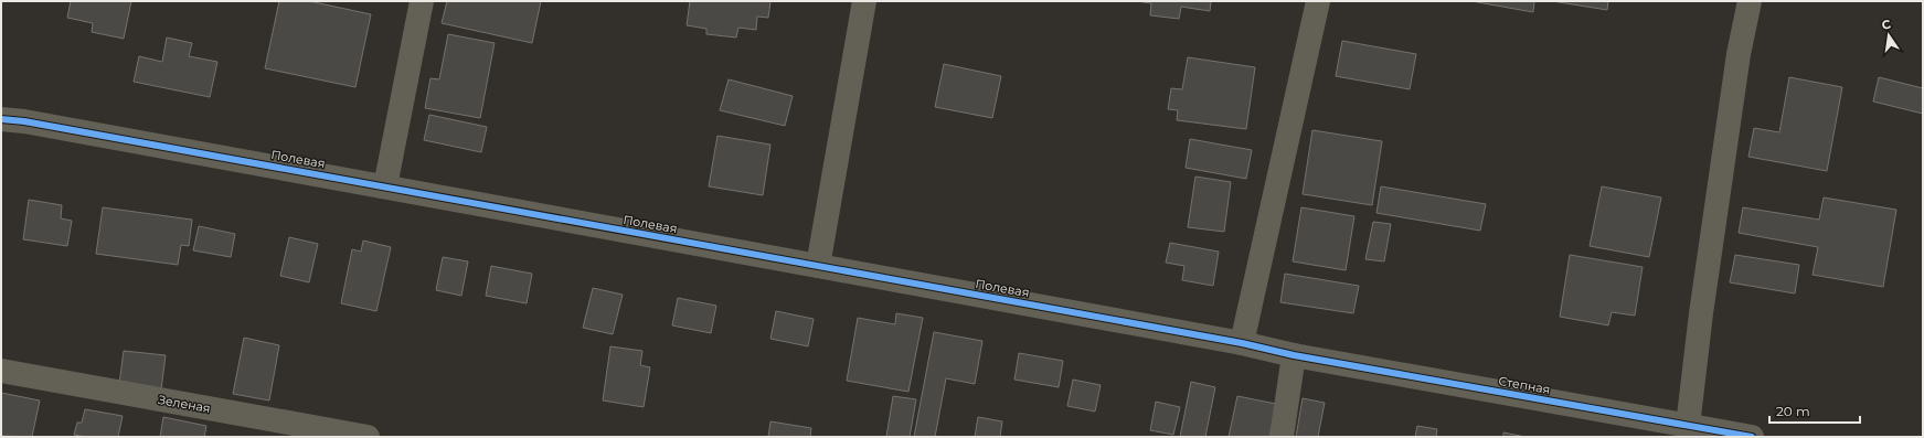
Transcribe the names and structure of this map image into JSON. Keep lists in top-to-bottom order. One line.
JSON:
{"streets":{"street":["Полевая","Степная","Зеленая"]},"crossings":[["Полевая","Степная"]],"scale_bar":"20 m","north":"top"}
